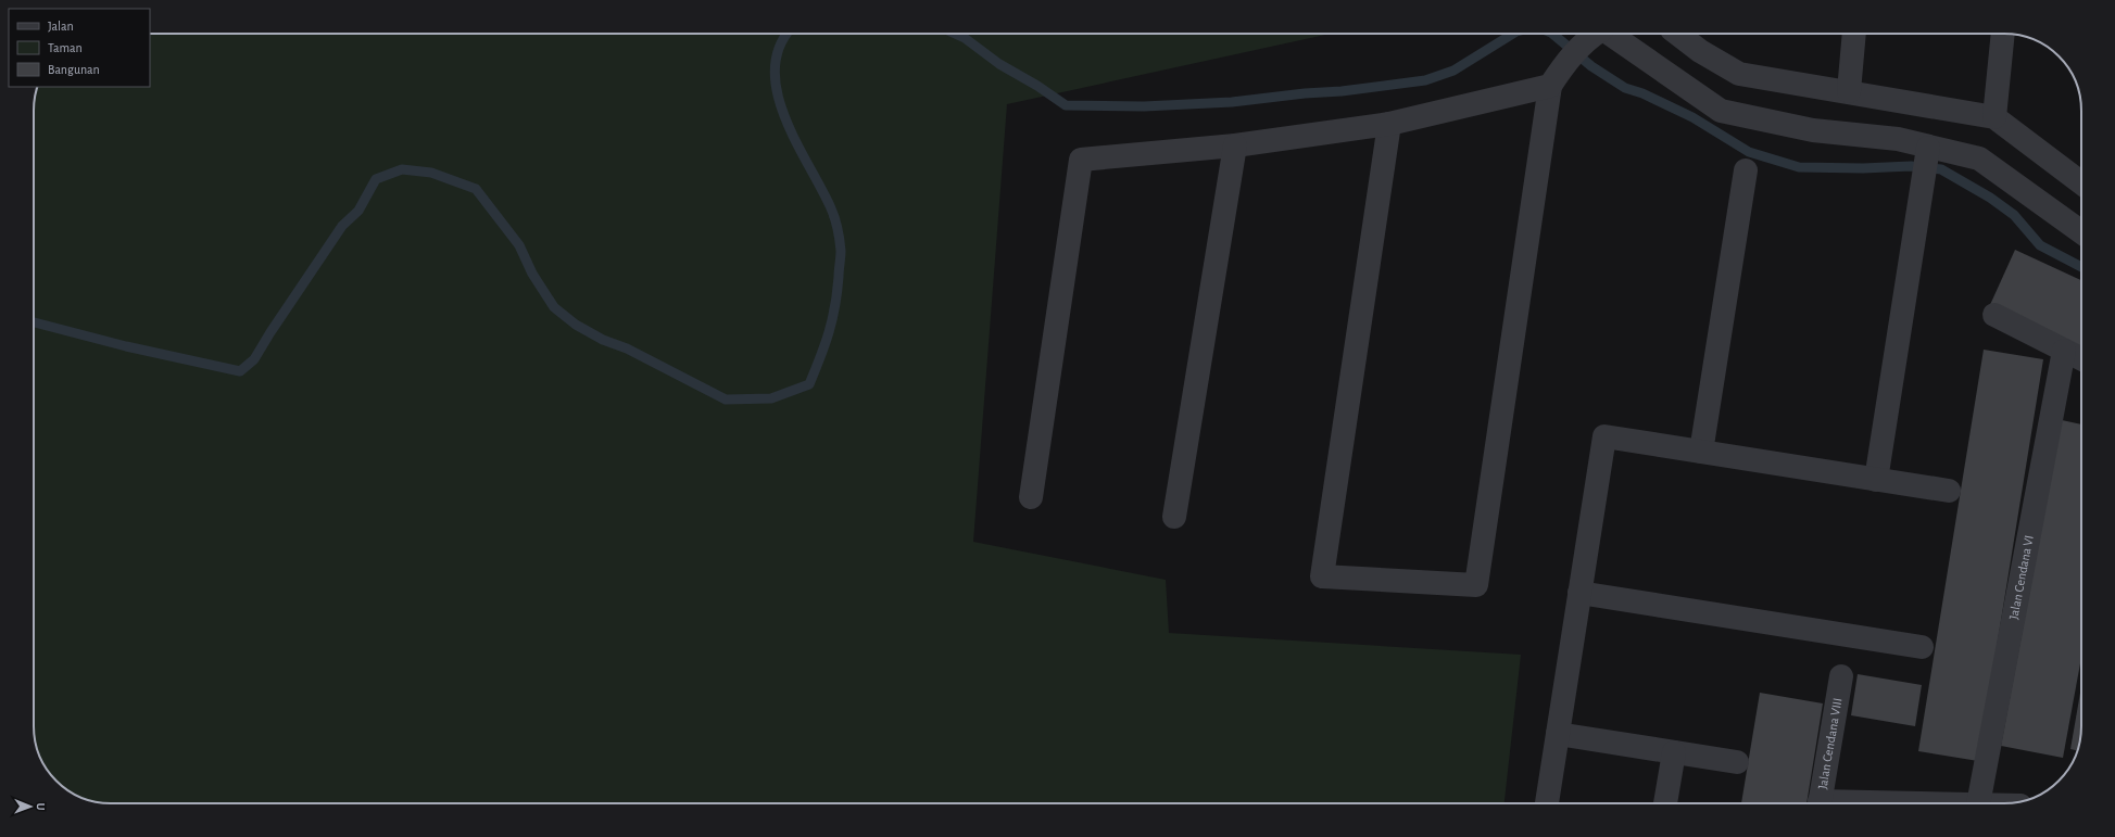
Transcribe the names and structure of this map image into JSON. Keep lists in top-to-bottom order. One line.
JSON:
{"streets":{"street":["Jalan Cendana VI","Jalan Cendana VIII"]},"legend":["Jalan","Taman","Bangunan"],"north":"right"}
